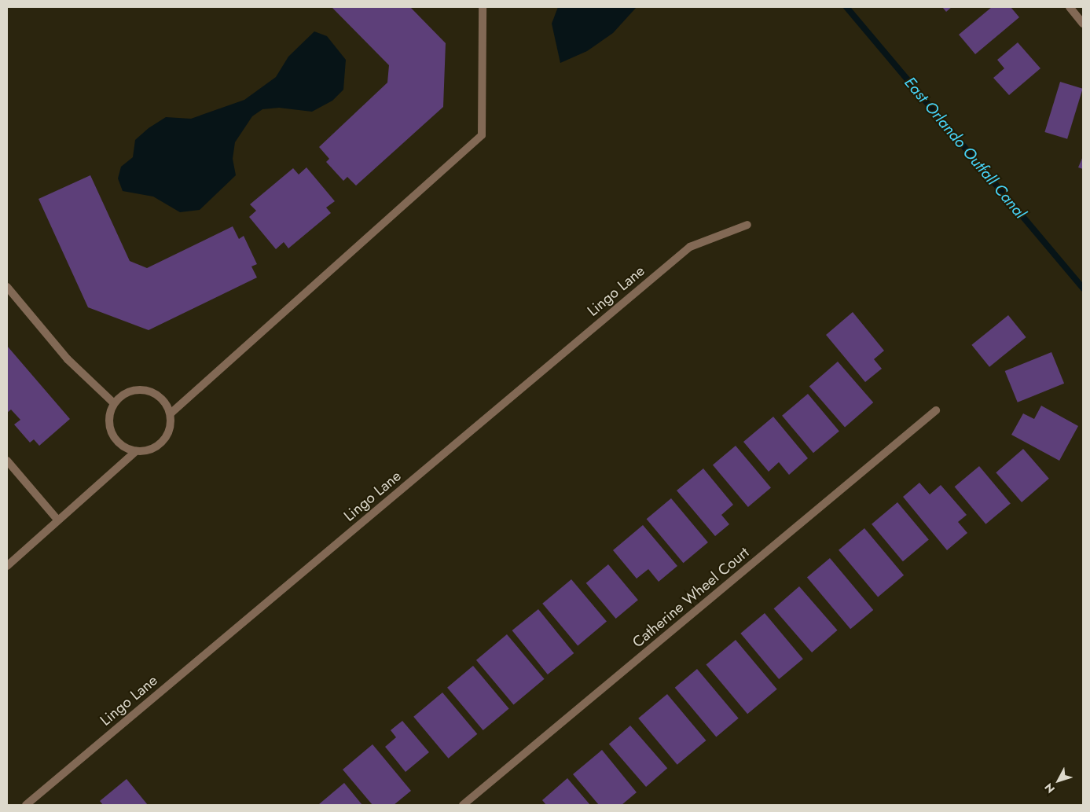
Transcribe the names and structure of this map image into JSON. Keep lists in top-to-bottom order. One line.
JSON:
{"streets":{"street":["Lingo Lane","Catherine Wheel Court"]},"water":["East Orlando Outfall Canal"],"north":"bottom left"}
